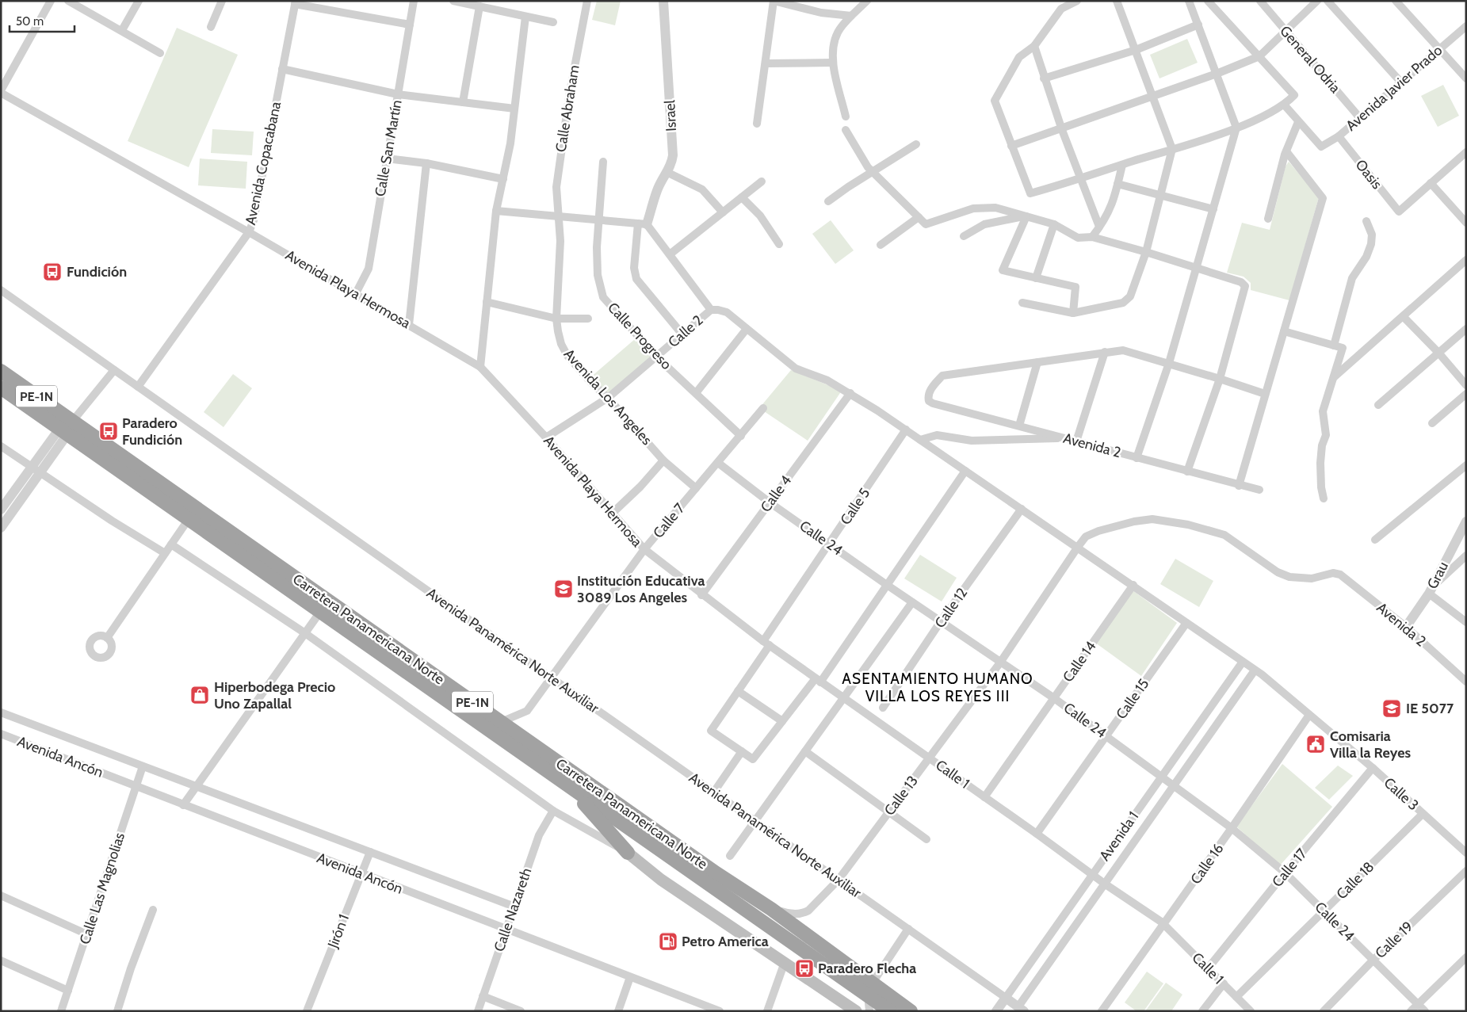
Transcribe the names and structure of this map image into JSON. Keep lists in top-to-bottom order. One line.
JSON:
{"streets":{"highway":["PE-1N","Carretera Panamericana Norte"],"street":["General Odria","Avenida Javier Prado","Calle Abraham","Israel","Calle San Martín","Avenida Copacabana","Oasis","Avenida Playa Hermosa","Calle 2","Calle Progreso","Avenida Los Angeles","Avenida 2","Calle 4","Calle 5","Calle 7","Calle 24","Grau","Calle 12","Avenida Panamérica Norte Auxiliar","Calle 14","Calle 15","Avenida Ancón","Calle 1","Calle 3","Calle 13","Avenida 1","Calle 16","Calle 17","Calle 18","Calle Las Magnolias","Calle Nazareth","Jirón 1","Calle 19"]},"crossings":[["General Odria","Avenida Javier Prado"],["Avenida Javier Prado","Oasis"],["Calle Abraham","Avenida Los Angeles"],["Calle San Martín","Avenida Playa Hermosa"],["Avenida Copacabana","Avenida Playa Hermosa"],["Avenida Copacabana","Avenida Panamérica Norte Auxiliar"],["Avenida Playa Hermosa","Calle 2"],["Avenida Playa Hermosa","Calle 7"],["Avenida Playa Hermosa","Calle 1"],["Calle 2","Calle Progreso"],["Calle 2","Avenida Los Angeles"],["Calle 2","Calle 3"],["Calle Progreso","Calle 7"],["Avenida Los Angeles","Calle 7"],["Avenida 2","Grau"],["Avenida 2","Calle 13"],["Calle 4","Calle 24"],["Calle 4","Calle 1"],["Calle 4","Calle 3"],["Calle 5","Calle 24"],["Calle 5","Calle 1"],["Calle 5","Calle 3"],["Calle 7","Calle 24"],["Calle 7","Carretera Panamericana Norte"],["Calle 7","Avenida Panamérica Norte Auxiliar"],["Calle 7","Calle 1"],["Calle 24","Calle 12"],["Calle 24","Calle 14"],["Calle 24","Calle 15"],["Calle 24","Calle 13"],["Calle 24","Avenida 1"],["Calle 24","Calle 16"],["Calle 24","Calle 17"],["Calle 24","Calle 18"],["Calle 24","Calle 19"],["Calle 12","Calle 3"],["Carretera Panamericana Norte","Calle 13"],["Avenida Panamérica Norte Auxiliar","Calle 13"],["Avenida Panamérica Norte Auxiliar","Avenida 1"],["Calle 14","Calle 1"],["Calle 14","Calle 3"],["Calle 15","Calle 1"],["Calle 15","Calle 3"],["Avenida Ancón","Calle Las Magnolias"],["Avenida Ancón","Calle Nazareth"],["Avenida Ancón","Jirón 1"],["Calle 1","Calle 13"],["Calle 1","Avenida 1"],["Calle 1","Calle 16"],["Calle 1","Calle 17"],["Calle 1","Calle 18"],["Calle 3","Calle 13"],["Calle 3","Avenida 1"],["Calle 3","Calle 16"],["Calle 3","Calle 17"],["Calle 3","Calle 18"]],"districts":["ASENTAMIENTO HUMANO VILLA LOS REYES III"],"places":{"bus stop":["Fundición","Paradero Fundición","Paradero Flecha"],"school or university":["Institución Educativa 3089 Los Angeles","IE 5077"],"shop":["Hiperbodega Precio Uno Zapallal"],"public building":["Comisaria Villa la Reyes"],"fuel station":["Petro America"]},"scale_bar":"50 m"}
